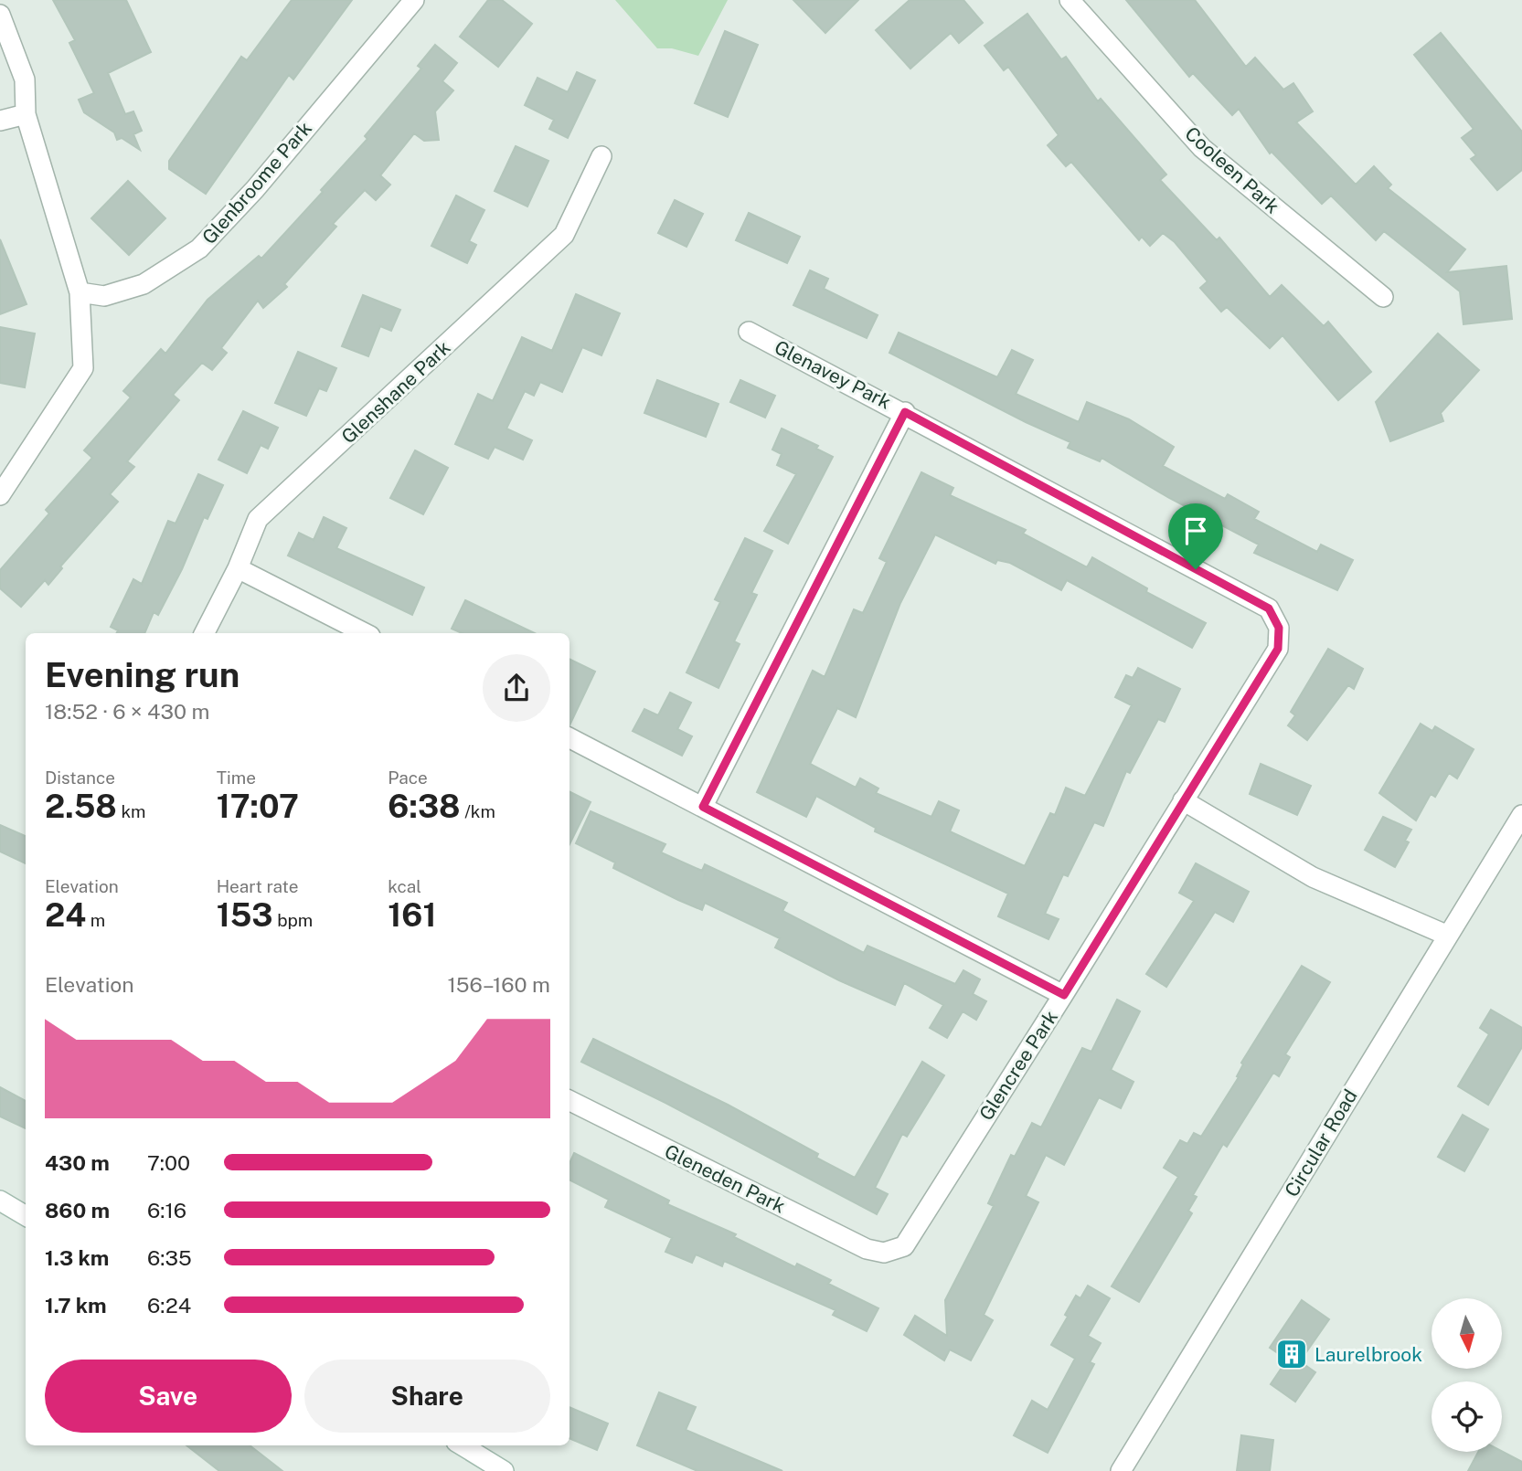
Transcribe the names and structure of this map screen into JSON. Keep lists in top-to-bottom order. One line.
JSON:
{"streets":{"street":["Cooleen Park","Glenbroome Park","Glenavey Park","Glenshane Park","Glencree Park","Circular Road","Gleneden Park"]},"crossings":[["Glenavey Park","Glencree Park"],["Glencree Park","Gleneden Park"]],"places":{"building":["Laurelbrook"]},"north":"bottom","page":{"heading":["Evening run","18:52 · 6 × 430 m"],"stats":[["Distance","2.58 km"],["Time","17:07"],["Pace","6:38 /km"],["Elevation","24 m"],["Heart rate","153 bpm"],["kcal","161"]],"chart":["Elevation","156–160 m"],"list":[{"name":"430 m","note":"7:00"},{"name":"860 m","note":"6:16"},{"name":"1.3 km","note":"6:35"},{"name":"1.7 km","note":"6:24"}],"buttons":["Save","Share"]}}
